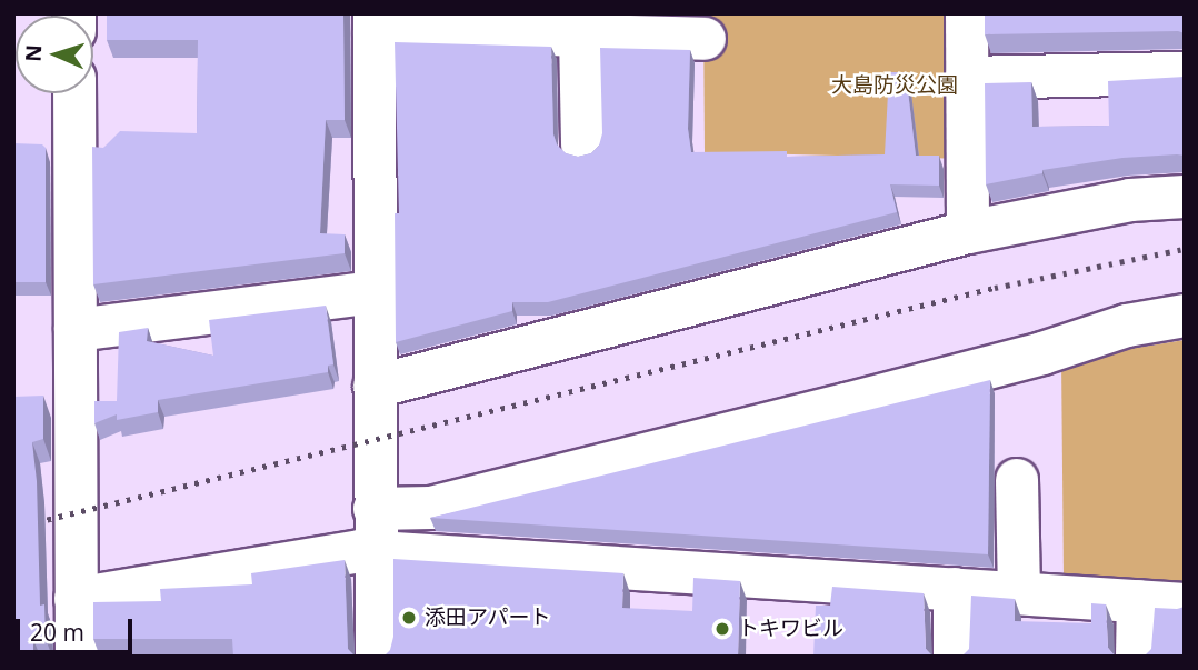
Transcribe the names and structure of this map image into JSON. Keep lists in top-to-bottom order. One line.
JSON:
{"parks":["大島防災公園"],"places":["添田アパート","トキワビル"],"scale_bar":"20 m","north":"left"}
